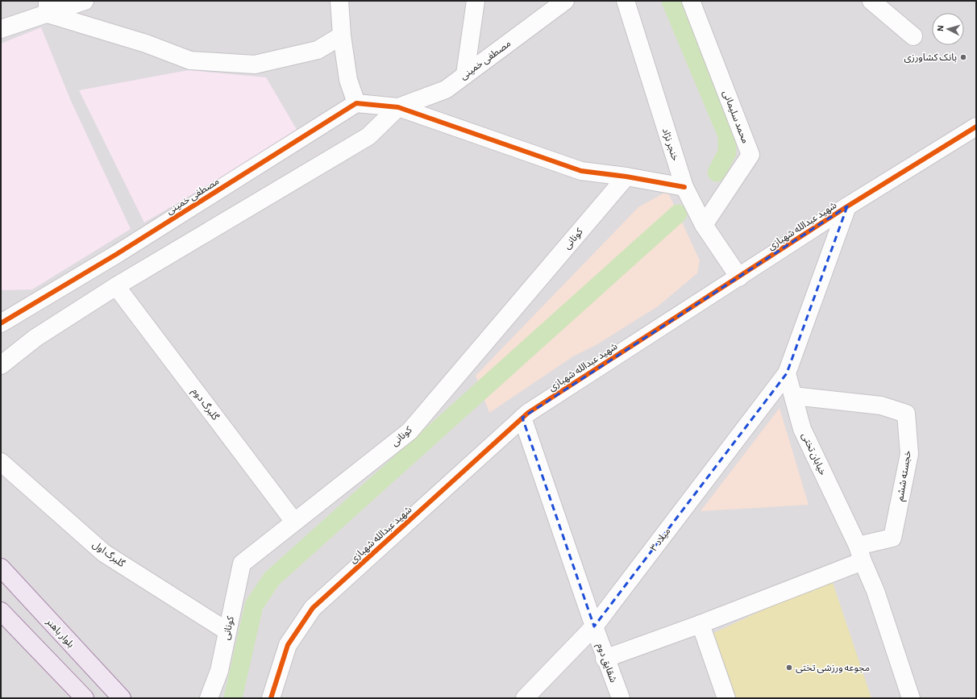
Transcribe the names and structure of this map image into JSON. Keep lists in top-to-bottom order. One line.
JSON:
{"streets":{"main road":["بلوار باهنر"],"street":["مصطفی خمینی","محمد سلیمانی","خنجر نژاد","شهید عبدالله شهبازی","کونانی","گلبرگ دوم","خیابان تختی","خجسته ششم","میلاد ۳","گلبرگ اول","شقایق دوم"]},"crossings":[["مصطفی خمینی","گلبرگ دوم"],["محمد سلیمانی","خنجر نژاد"],["خنجر نژاد","شهید عبدالله شهبازی"],["شهید عبدالله شهبازی","شقایق دوم"],["کونانی","گلبرگ دوم"],["کونانی","گلبرگ اول"],["خیابان تختی","خجسته ششم"],["خیابان تختی","میلاد ۳"],["میلاد ۳","شقایق دوم"]],"places":["بانک کشاورزی","مجوعه ورزشی تختی"],"north":"left"}
